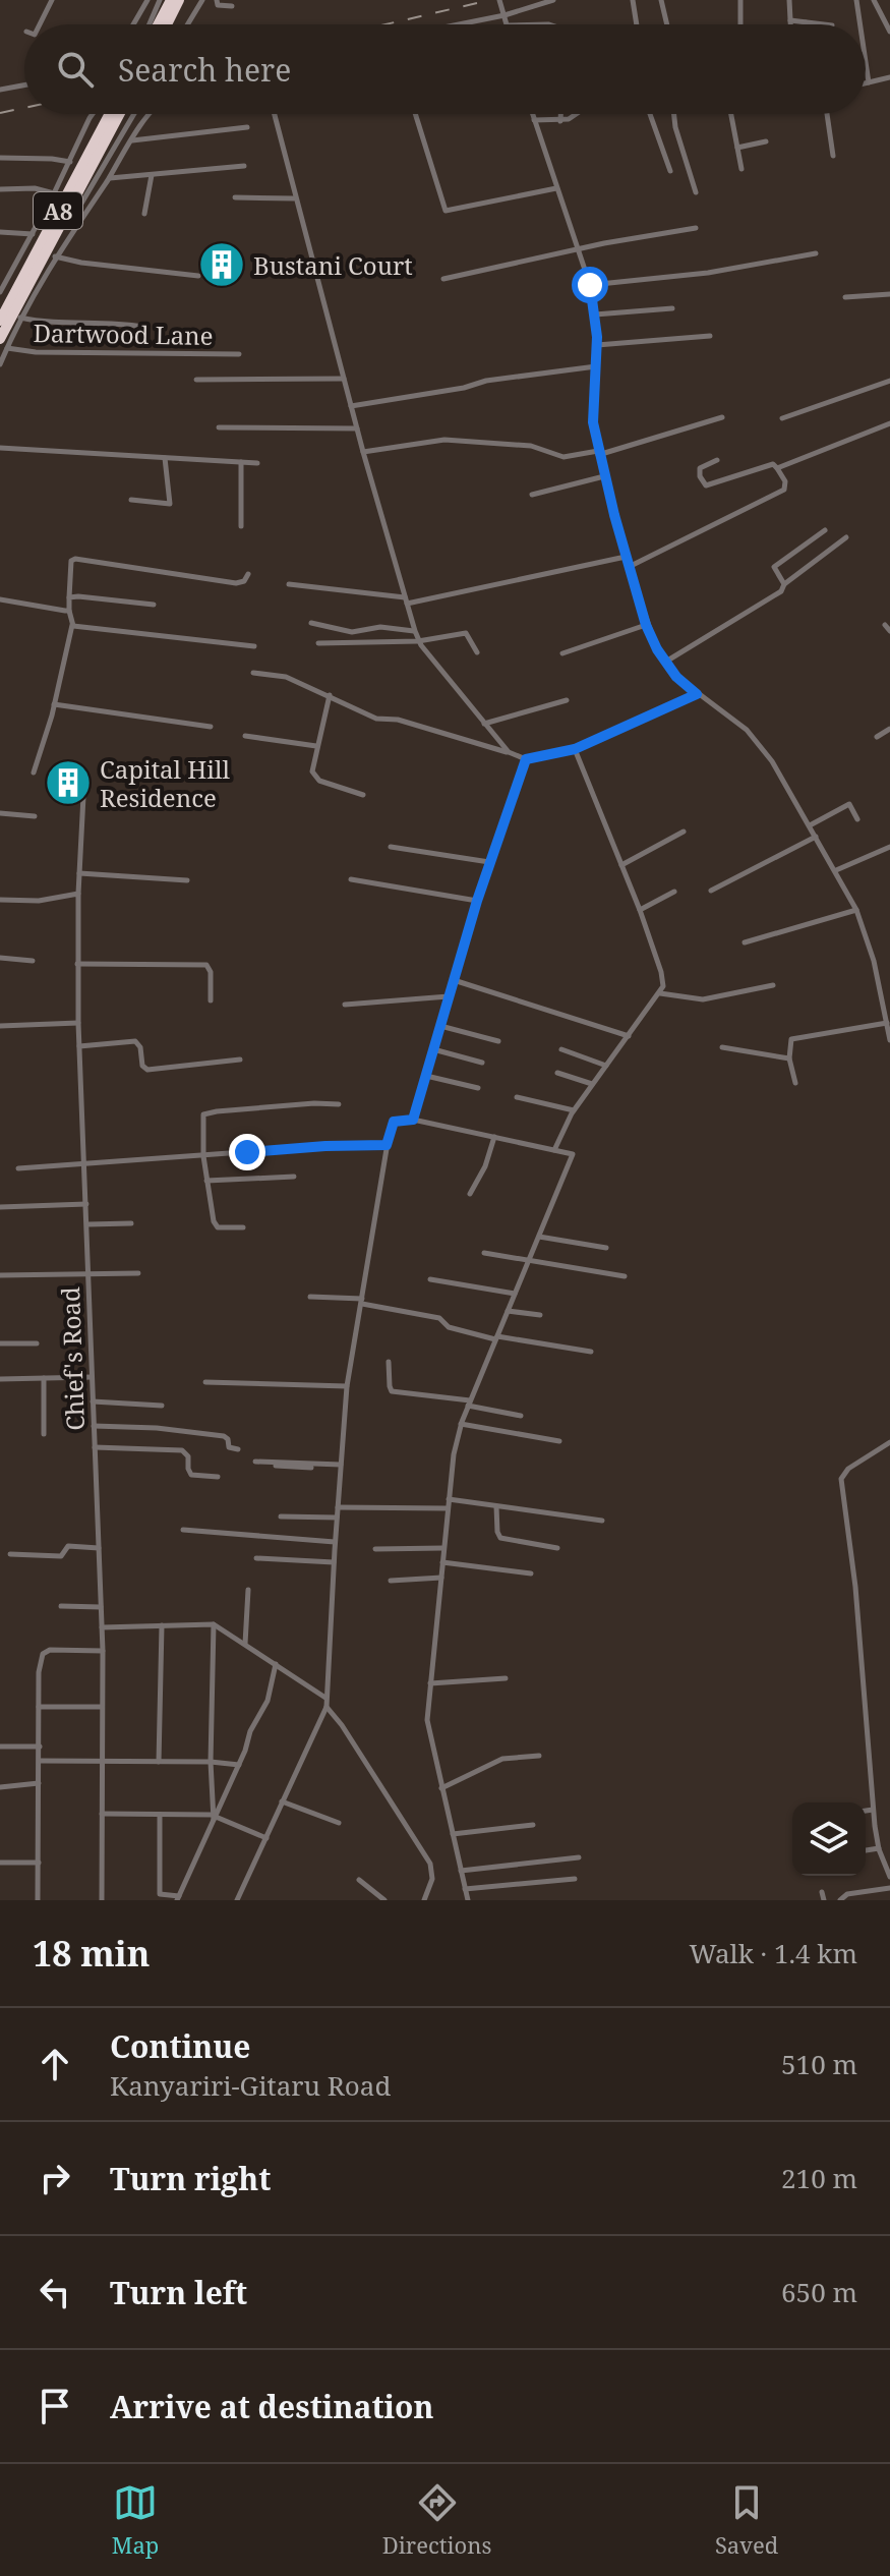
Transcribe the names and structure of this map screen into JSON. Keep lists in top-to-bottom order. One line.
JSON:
{"streets":{"highway":["A8"],"street":["Dartwood Lane","Chief's Road"]},"crossings":[["A8","Dartwood Lane"]],"places":{"building":["Bustani Court","Capital Hill Residence"]},"page":{"search":"Search here","heading":["18 min","Walk · 1.4 km"],"list":[["Continue","Kanyariri-Gitaru Road","510 m"],["Turn right","210 m"],["Turn left","650 m"],"Arrive at destination"],"nav":["Map","Directions","Saved"]}}
